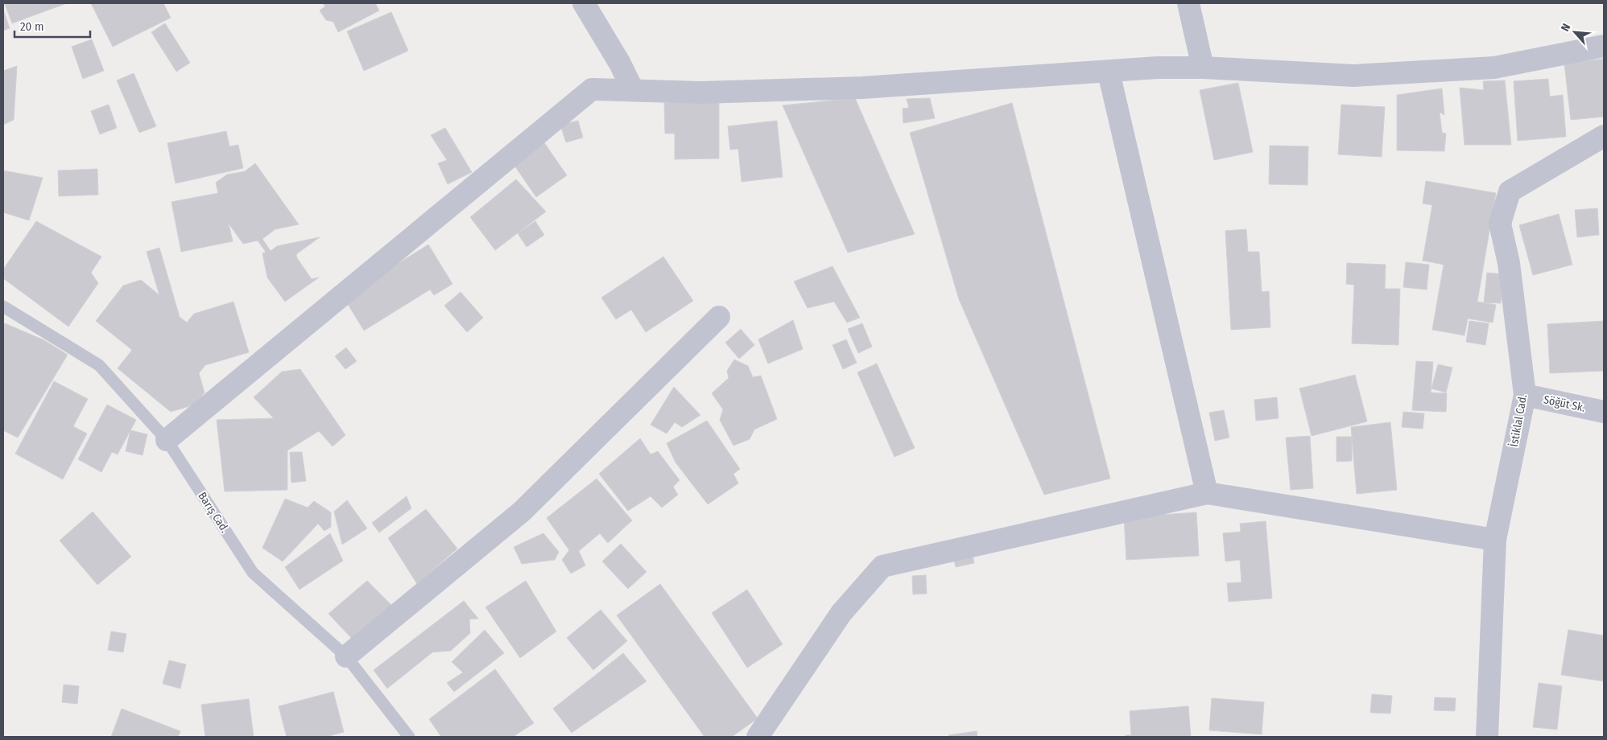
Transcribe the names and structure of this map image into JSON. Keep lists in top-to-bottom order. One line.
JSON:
{"streets":{"street":["Söğüt Sk.","İstiklal Cad."],"lane":["Barış Cad."]},"crossings":[["Söğüt Sk.","İstiklal Cad."]],"scale_bar":"20 m","north":"top left"}
